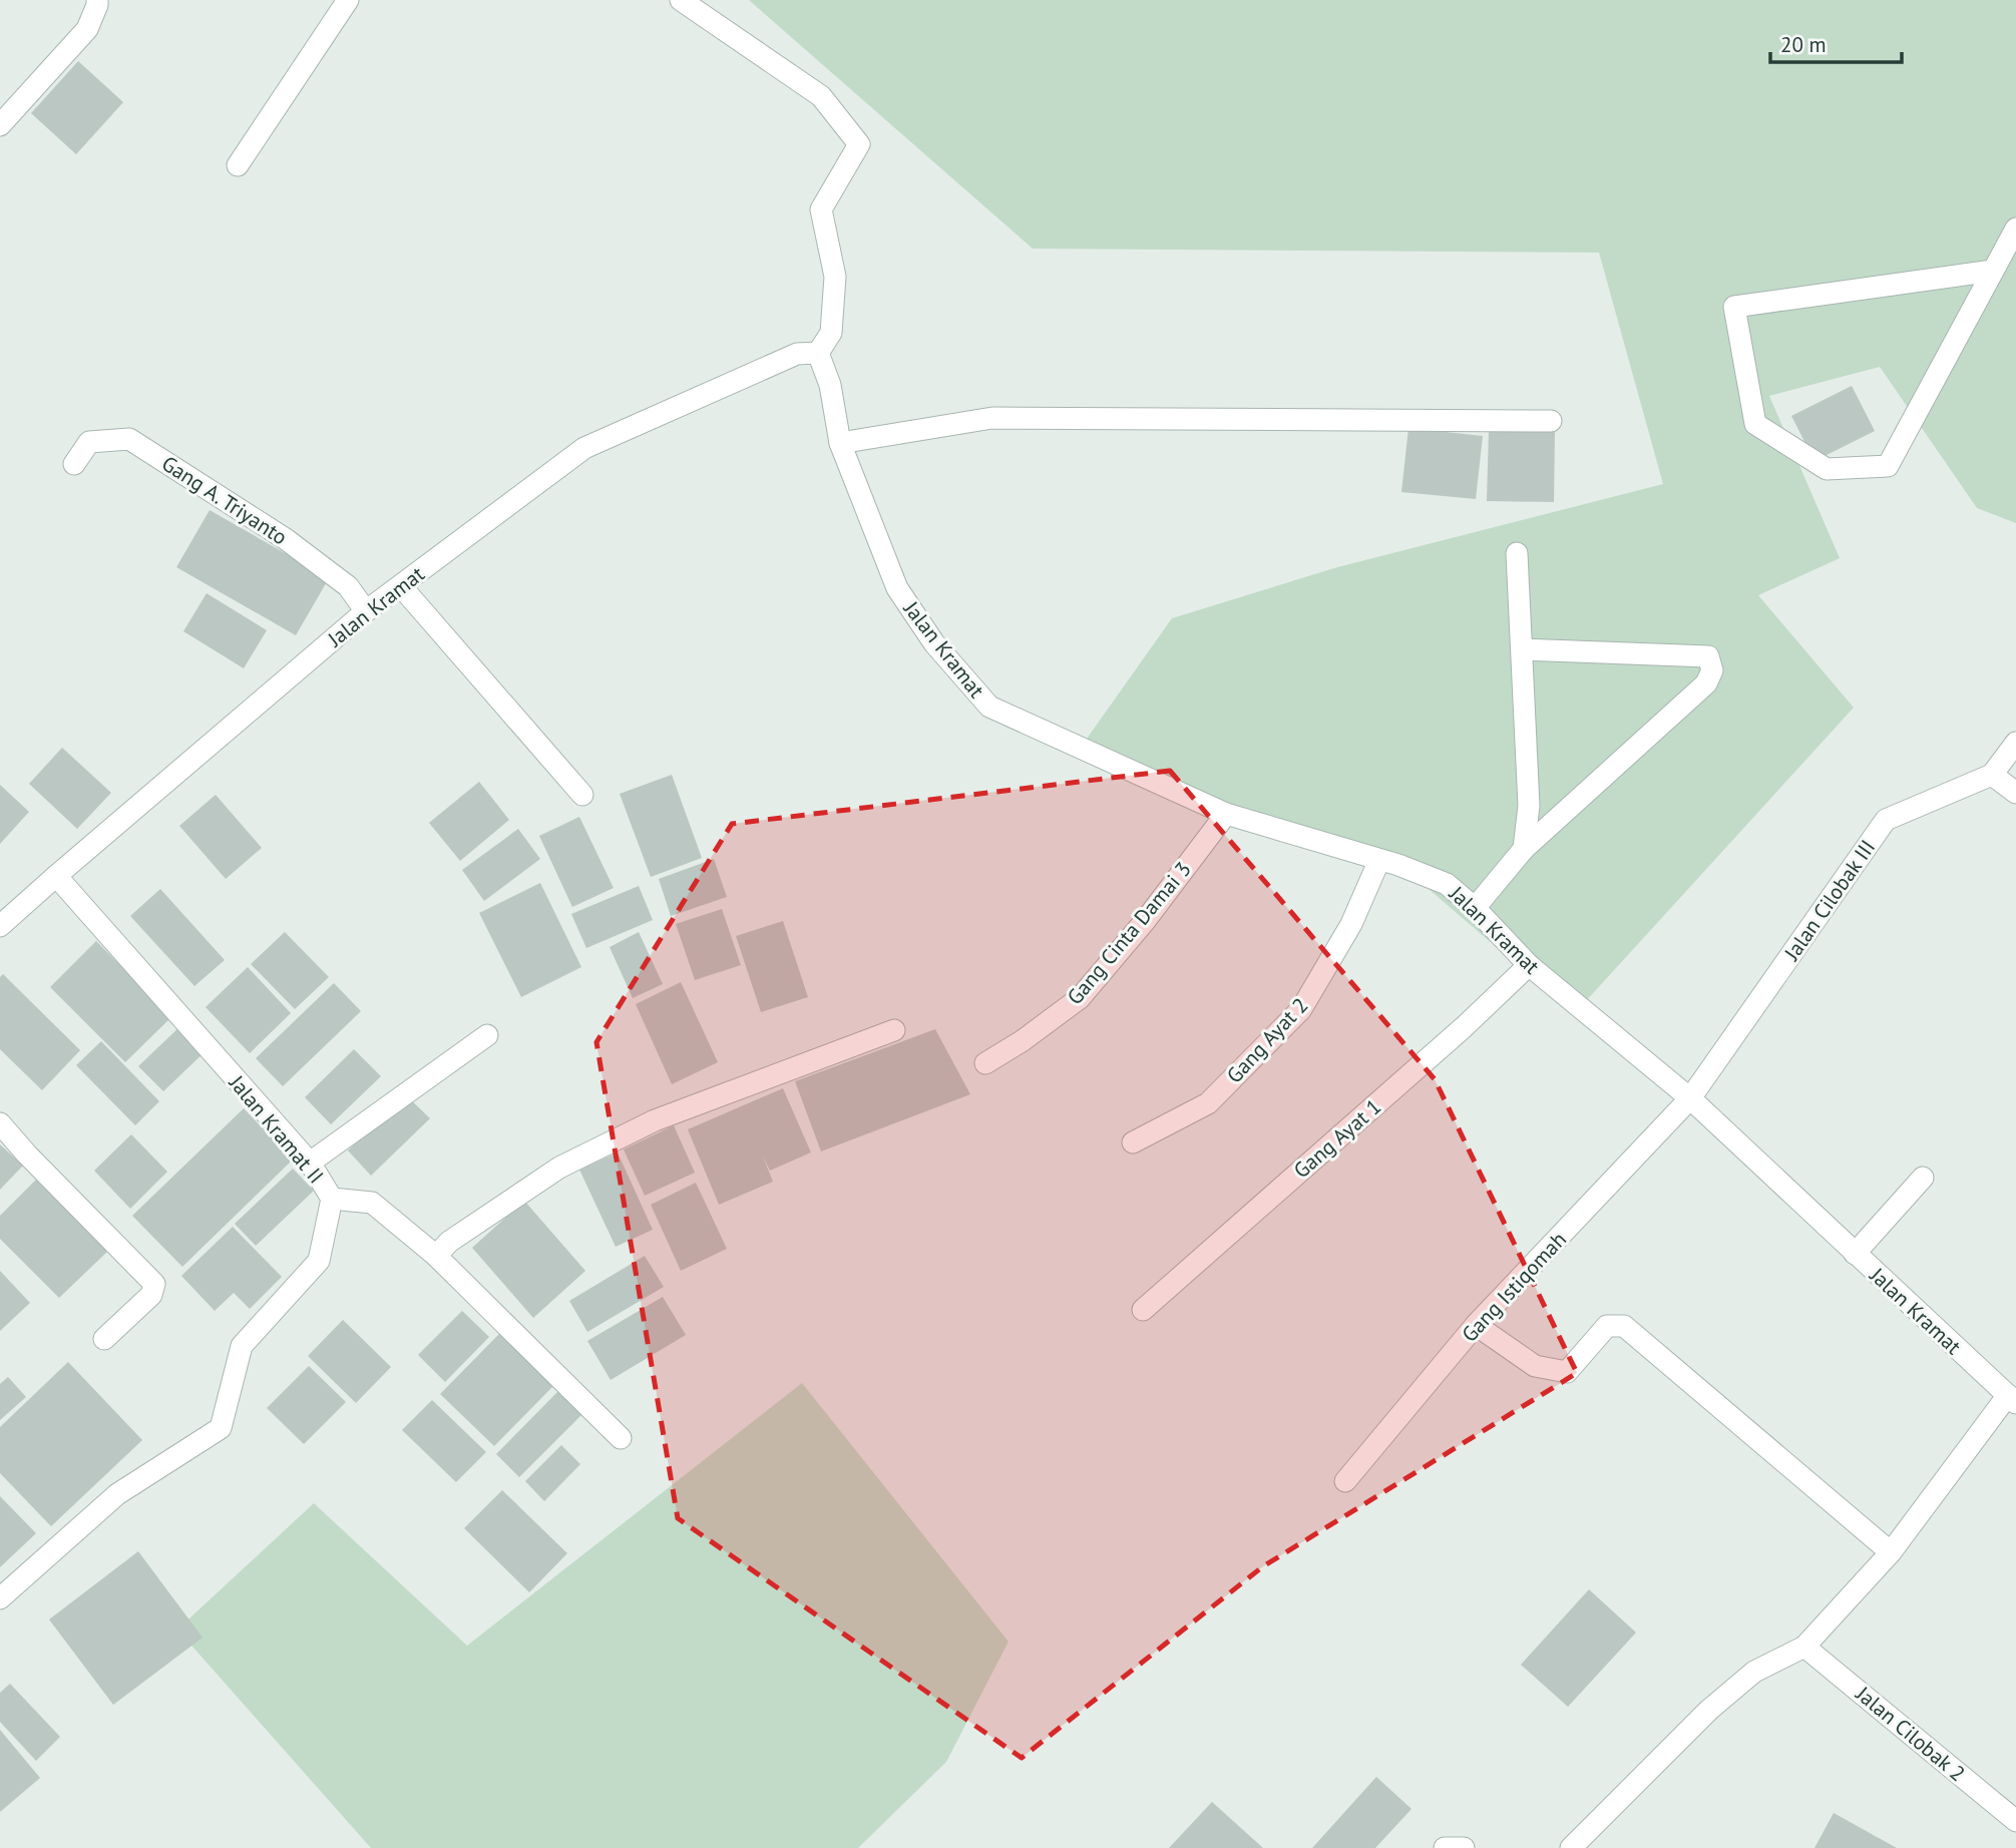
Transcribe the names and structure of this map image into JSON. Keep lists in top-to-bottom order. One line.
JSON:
{"streets":{"street":["Gang A. Triyanto","Jalan Kramat","Jalan Cilobak III","Gang Cinta Damai 3","Gang Ayat 2","Jalan Kramat II","Gang Ayat 1","Gang Istiqomah","Jalan Cilobak 2"]},"crossings":[["Gang A. Triyanto","Jalan Kramat"],["Jalan Kramat","Jalan Cilobak III"],["Jalan Kramat","Gang Cinta Damai 3"],["Jalan Kramat","Gang Ayat 2"],["Jalan Kramat","Jalan Kramat II"],["Jalan Kramat","Gang Ayat 1"],["Jalan Kramat","Gang Istiqomah"],["Jalan Cilobak III","Gang Istiqomah"]],"scale_bar":"20 m"}
